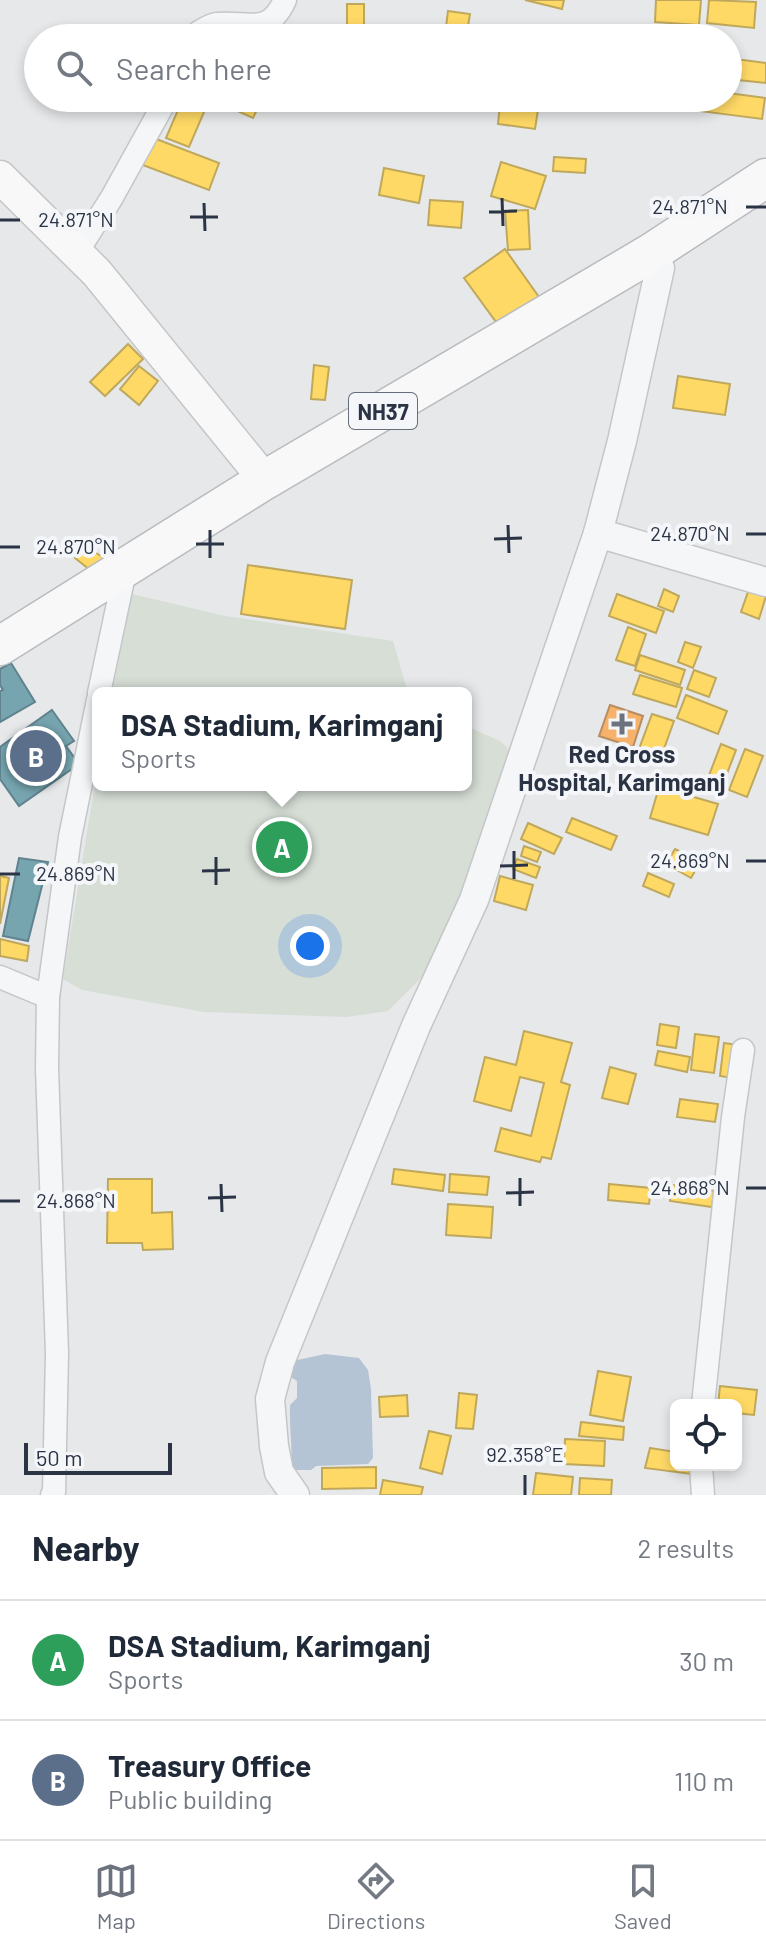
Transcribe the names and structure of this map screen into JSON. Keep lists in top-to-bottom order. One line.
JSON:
{"streets":{"highway":["NH37"]},"places":{"health":["Red Cross Hospital, Karimganj"]},"scale_bar":"50 m","page":{"search":"Search here","popup":["DSA Stadium, Karimganj","Sports"],"pins":["B","A"],"scale":"50 m","heading":["Nearby","2 results"],"list":[{"mark":"A","name":"DSA Stadium, Karimganj","note":"Sports","value":"30 m"},{"mark":"B","name":"Treasury Office","note":"Public building","value":"110 m"}],"nav":["Map","Directions","Saved"]},"coordinates":["24.871°N","24.870°N","24.869°N","24.868°N","92.358°E"]}
